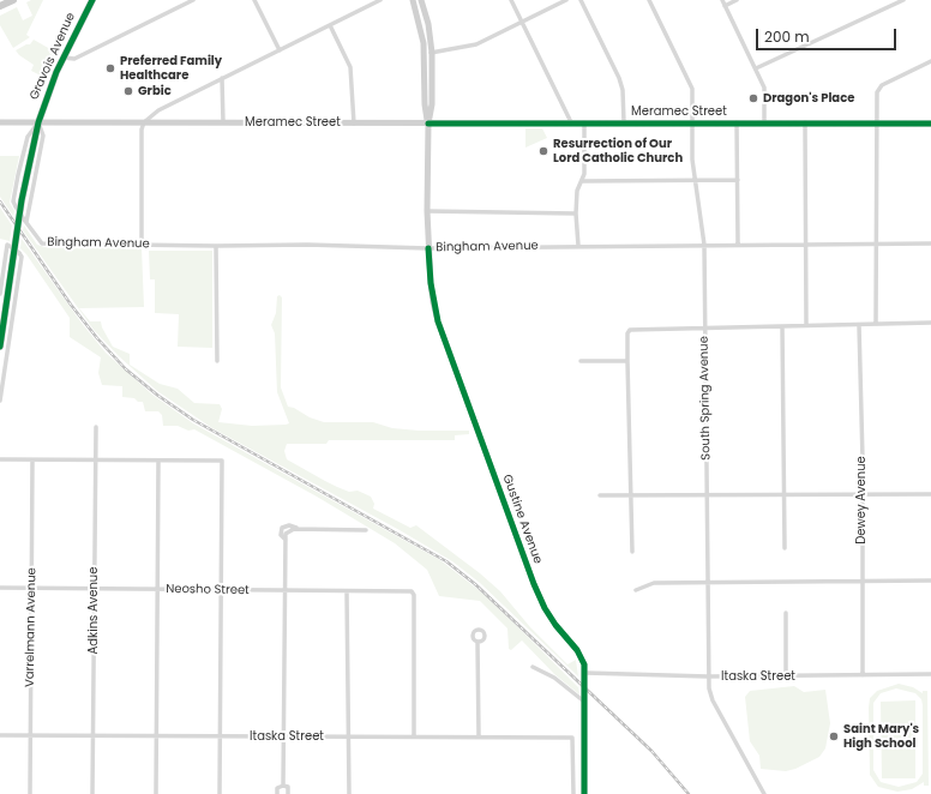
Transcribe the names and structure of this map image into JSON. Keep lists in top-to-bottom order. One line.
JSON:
{"streets":{"main road":["Gravois Avenue"],"street":["Meramec Street","Bingham Avenue","South Spring Avenue","Dewey Avenue","Gustine Avenue","Neosho Street","Adkins Avenue","Varrelmann Avenue","Itaska Street"]},"crossings":[["Gravois Avenue","Meramec Street"],["Gravois Avenue","Bingham Avenue"],["Meramec Street","South Spring Avenue"],["Meramec Street","Gustine Avenue"],["Bingham Avenue","South Spring Avenue"],["Bingham Avenue","Gustine Avenue"],["South Spring Avenue","Itaska Street"],["Dewey Avenue","Itaska Street"],["Gustine Avenue","Itaska Street"],["Neosho Street","Adkins Avenue"],["Neosho Street","Varrelmann Avenue"],["Neosho Street","Itaska Street"],["Adkins Avenue","Itaska Street"],["Varrelmann Avenue","Itaska Street"]],"places":["Preferred Family Healthcare","Grbic","Dragon's Place","Resurrection of Our Lord Catholic Church","Saint Mary's High School"],"scale_bar":"200 m"}
